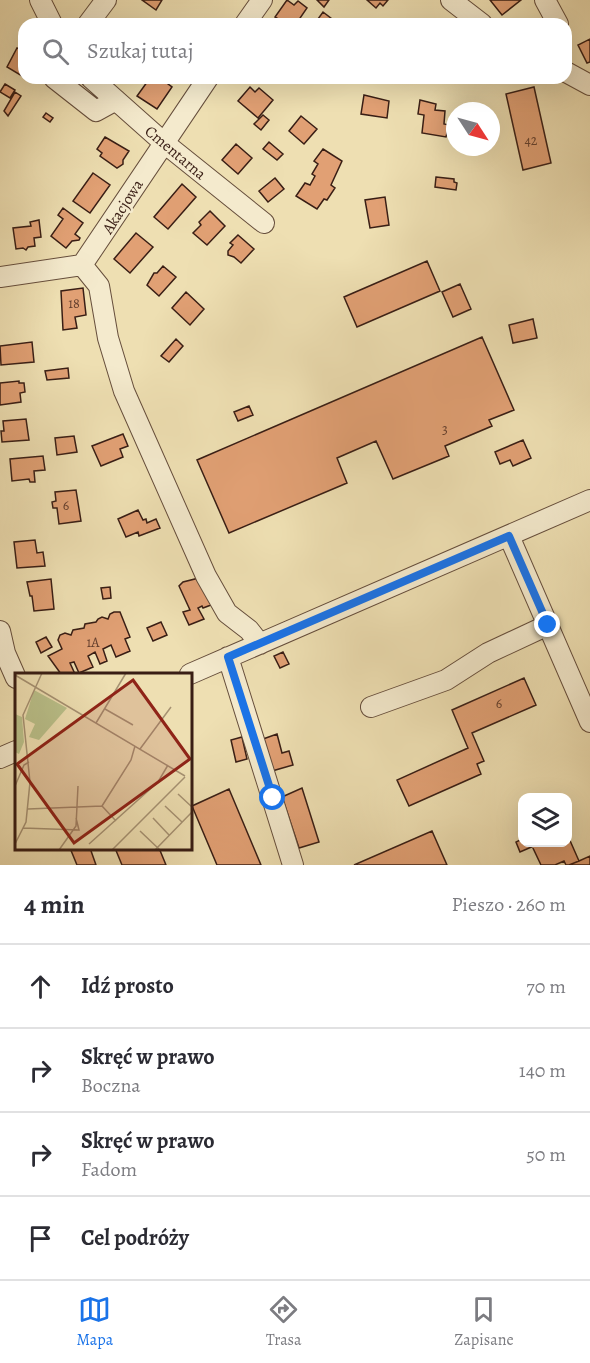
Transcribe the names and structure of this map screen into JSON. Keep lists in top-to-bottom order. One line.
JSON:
{"streets":{"street":["Cmentarna","Akacjowa"]},"crossings":[["Cmentarna","Akacjowa"]],"house_numbers":["42","18","3","6","1A","6"],"north":"bottom right","page":{"search":"Szukaj tutaj","heading":["4 min","Pieszo · 260 m"],"list":[["Idź prosto","70 m"],["Skręć w prawo","Boczna","140 m"],["Skręć w prawo","Fadom","50 m"],"Cel podróży"],"nav":["Mapa","Trasa","Zapisane"]}}
